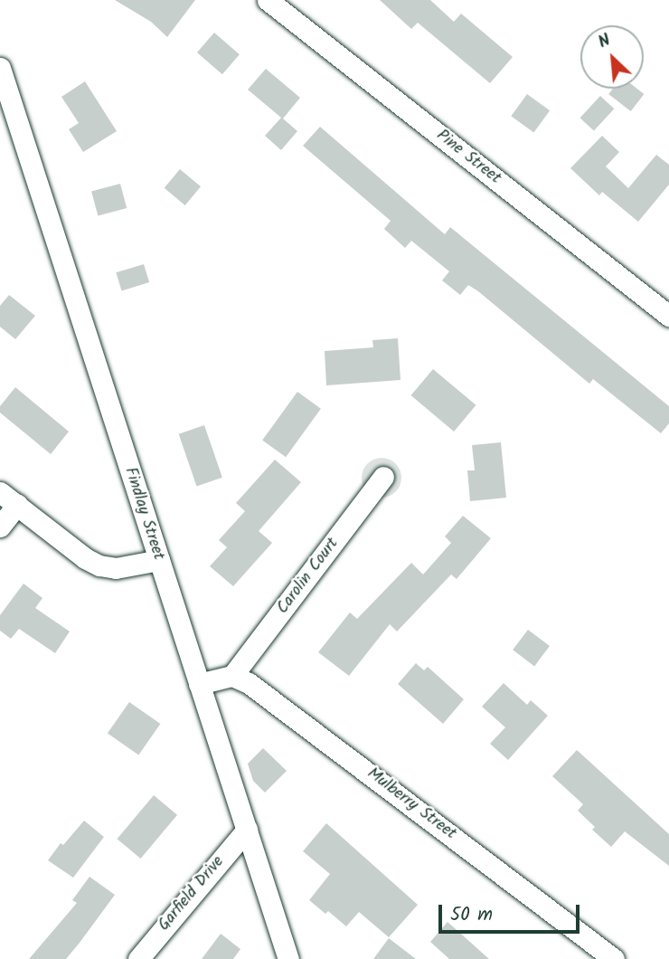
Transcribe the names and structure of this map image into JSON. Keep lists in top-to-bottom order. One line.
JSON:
{"streets":{"street":["Pine Street","Findlay Street","Carolin Court","Mulberry Street","Garfield Drive"]},"crossings":[["Findlay Street","Garfield Drive"],["Carolin Court","Mulberry Street"]],"scale_bar":"50 m","north":"top left"}
